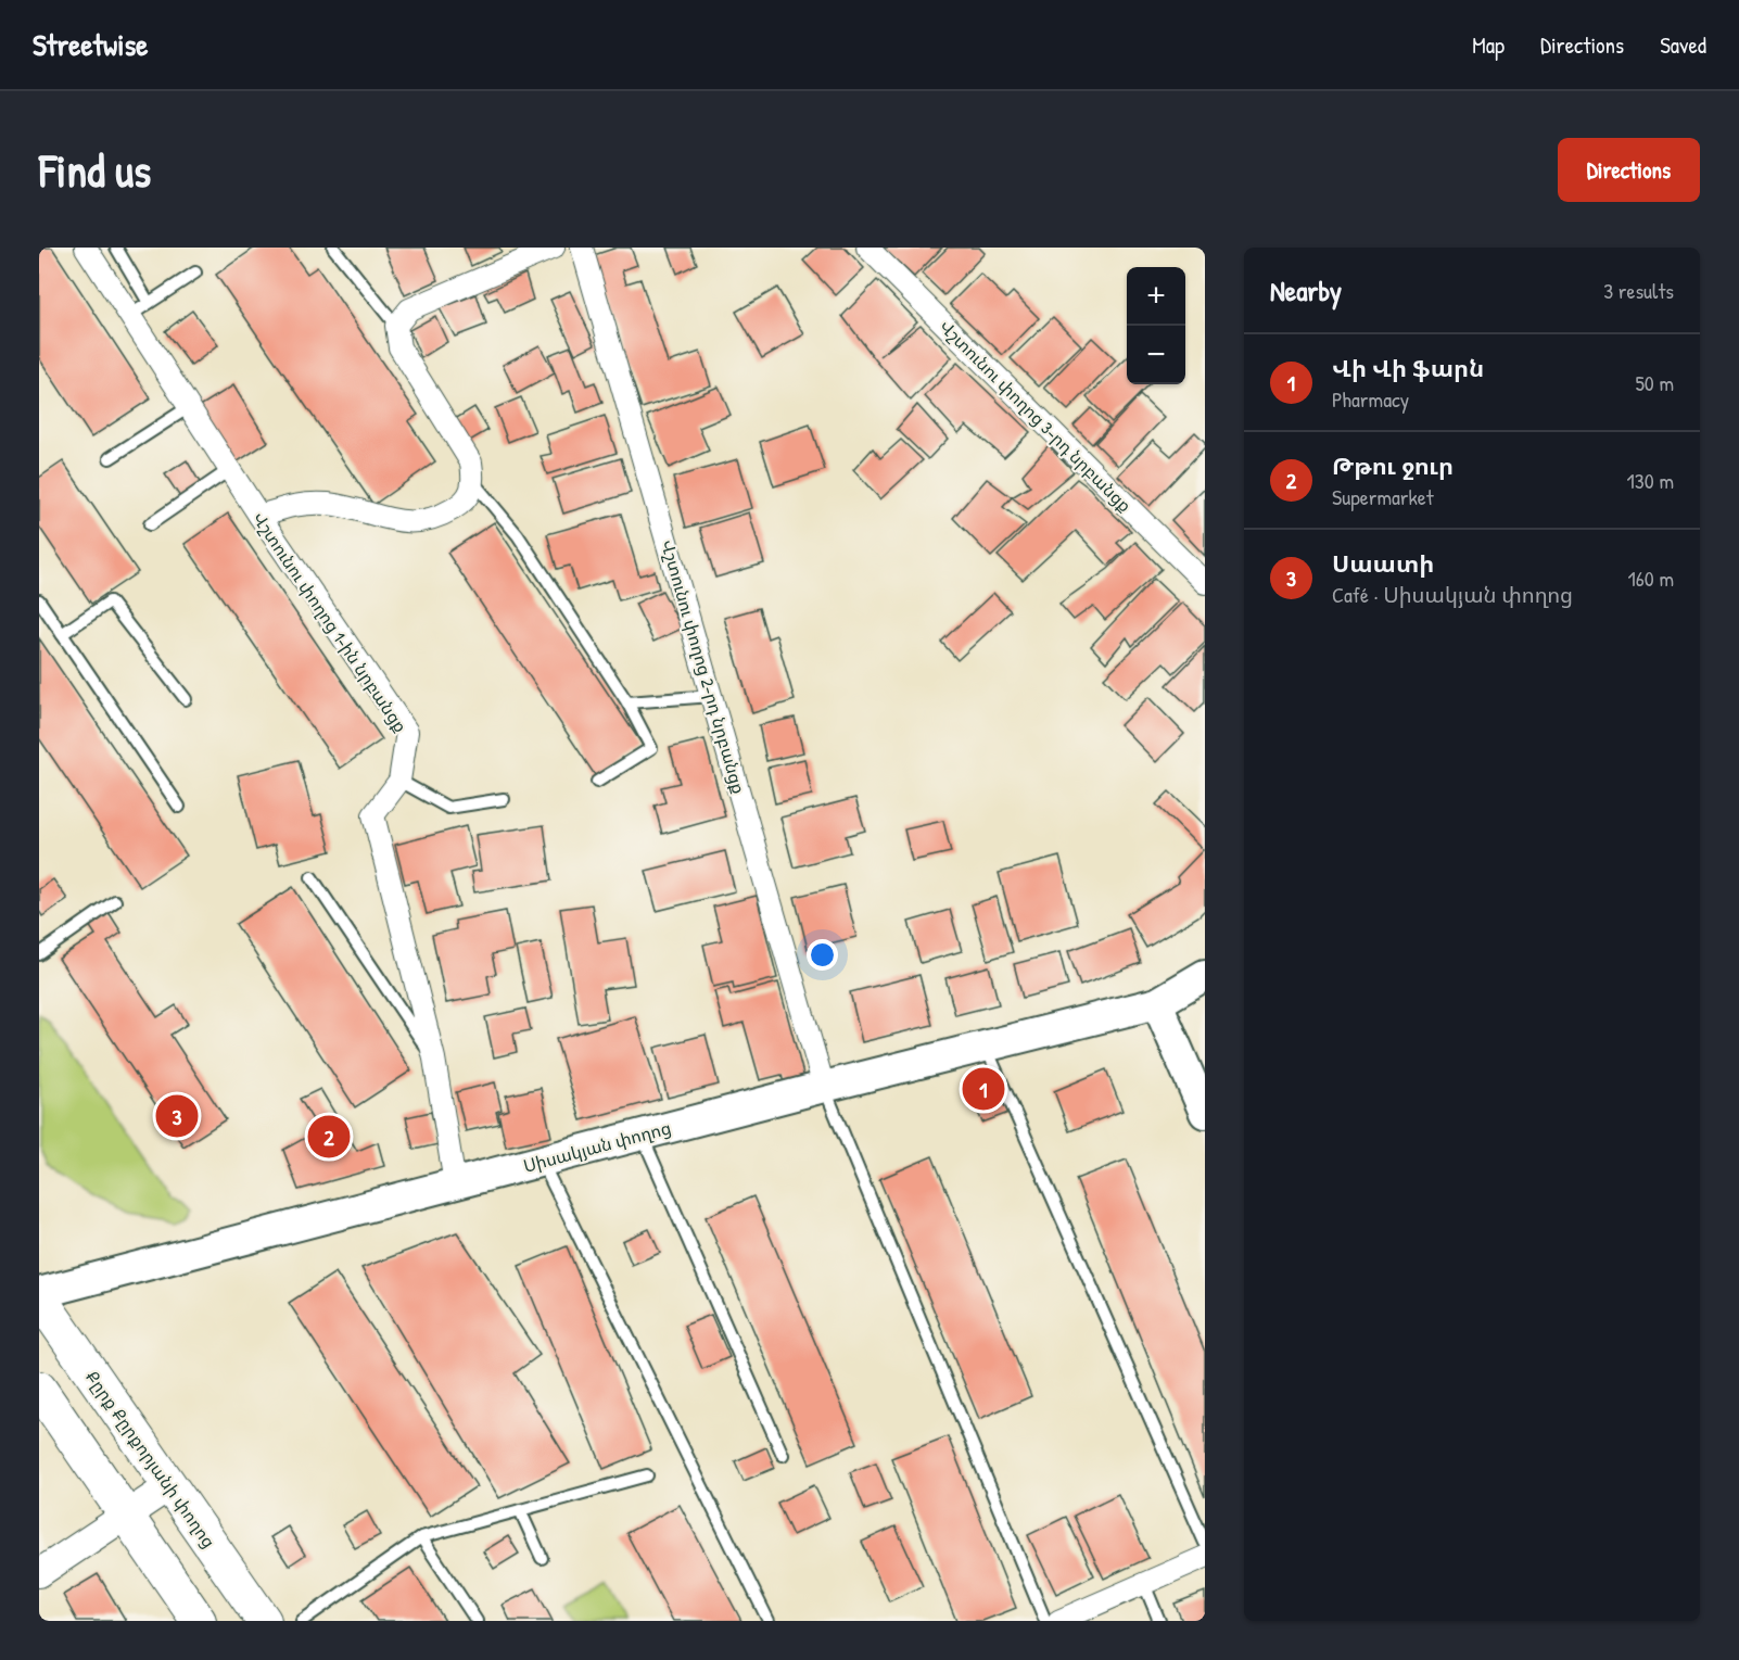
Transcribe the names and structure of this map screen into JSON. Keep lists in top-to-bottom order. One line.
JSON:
{"streets":{"main road":["Սիսակյան փողոց","Քըրք Քըրքորյանի փողոց"],"street":["Վշտունու փողոց 3-րդ նրբանցք","Վշտունու փողոց 1-ին նրբանցք","Վշտունու փողոց 2-րդ նրբանցք"]},"crossings":[["Վշտունու փողոց 1-ին նրբանցք","Սիսակյան փողոց"],["Վշտունու փողոց 2-րդ նրբանցք","Սիսակյան փողոց"],["Սիսակյան փողոց","Քըրք Քըրքորյանի փողոց"]],"page":{"header":"Streetwise","nav":["Map","Directions","Saved"],"buttons":"Directions","title":"Find us","heading":["Nearby","3 results"],"map_buttons":["+","−"],"list":[{"mark":"1","name":"Վի Վի ֆարն","note":"Pharmacy","value":"50 m"},{"mark":"2","name":"Թթու ջուր","note":"Supermarket","value":"130 m"},{"mark":"3","name":"Սաատի","note":"Café · Սիսակյան փողոց","value":"160 m"}],"pins":["1","3","2"]}}
